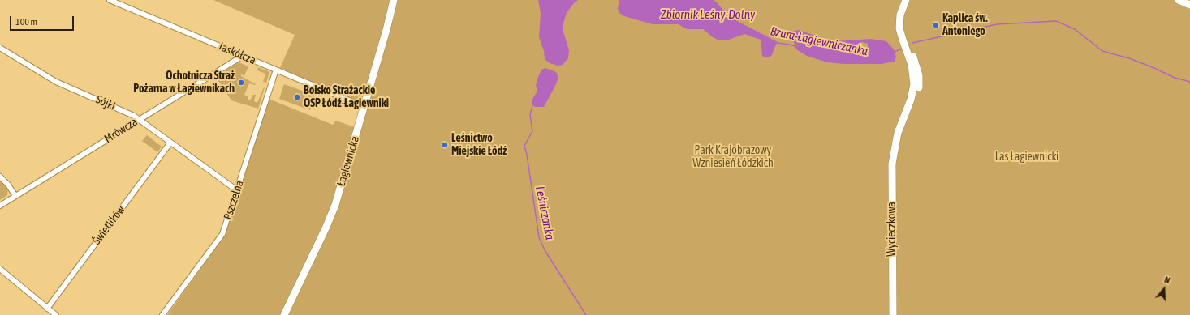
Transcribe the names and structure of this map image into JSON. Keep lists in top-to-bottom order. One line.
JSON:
{"streets":{"street":["Jaskółcza","Sójki","Mrówcza","Łagiewnicka","Pszczelna","Świetlików","Wycieczkowa"]},"crossings":[["Jaskółcza","Mrówcza"],["Jaskółcza","Łagiewnicka"],["Jaskółcza","Pszczelna"],["Sójki","Mrówcza"],["Sójki","Pszczelna"],["Sójki","Świetlików"]],"water":["Zbiornik Leśny-Dolny","Bzura-Łagiewniczanka","Leśniczanka"],"parks":["Park Krajobrazowy Wzniesień Łódzkich","Las Łagiewnicki"],"places":["Kaplica św. Antoniego","Ochotnicza Straż Pożarna w Łagiewnikach","Boisko Strażackie OSP Łódź-Łagiewniki","Leśnictwo Miejskie Łódź"],"scale_bar":"100 m","north":"top"}
